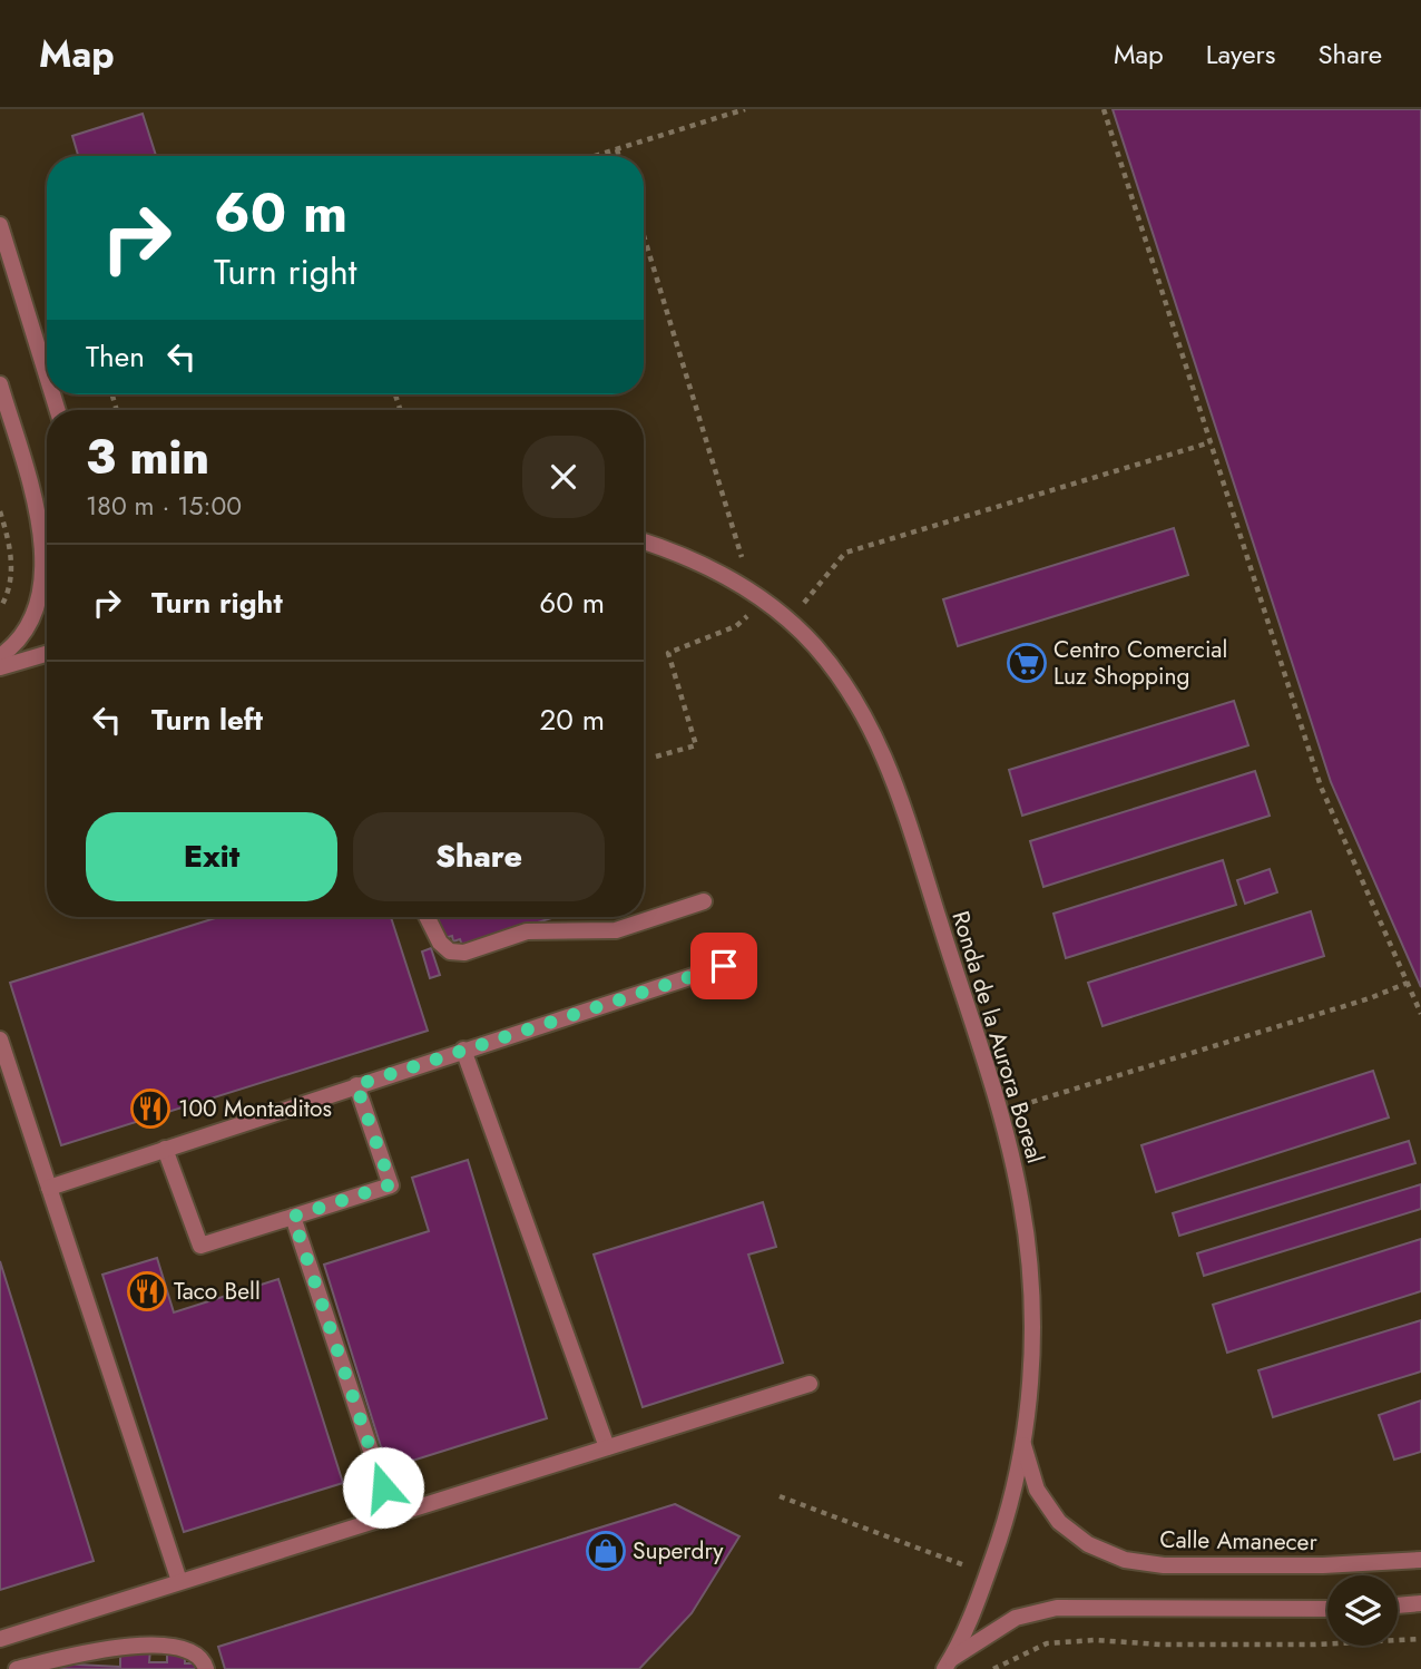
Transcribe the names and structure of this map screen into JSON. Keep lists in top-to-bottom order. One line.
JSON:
{"streets":{"street":["Ronda de la Aurora Boreal","Calle Amanecer"]},"crossings":[["Ronda de la Aurora Boreal","Calle Amanecer"]],"places":{"supermarket":["Centro Comercial Luz Shopping"],"restaurant":["100 Montaditos","Taco Bell"],"shop":["Superdry"]},"page":{"header":"Map","nav":["Map","Layers","Share"],"turn":["60 m","Turn right"],"then":"Then","heading":["3 min","180 m · 15:00"],"list":[{"name":"Turn right","value":"60 m"},{"name":"Turn left","value":"20 m"}],"buttons":["Exit","Share"]}}
